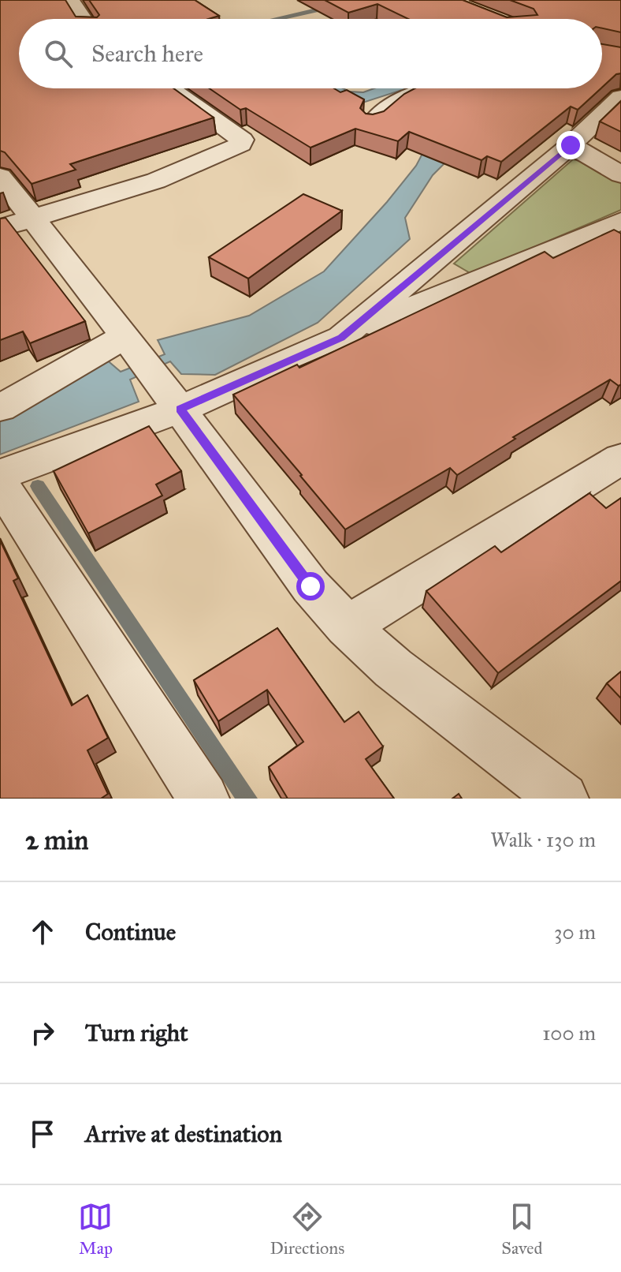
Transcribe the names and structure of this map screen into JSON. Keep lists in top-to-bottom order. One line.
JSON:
{"page":{"search":"Search here","heading":["2 min","Walk · 130 m"],"list":[["Continue","30 m"],["Turn right","100 m"],"Arrive at destination"],"nav":["Map","Directions","Saved"]}}
